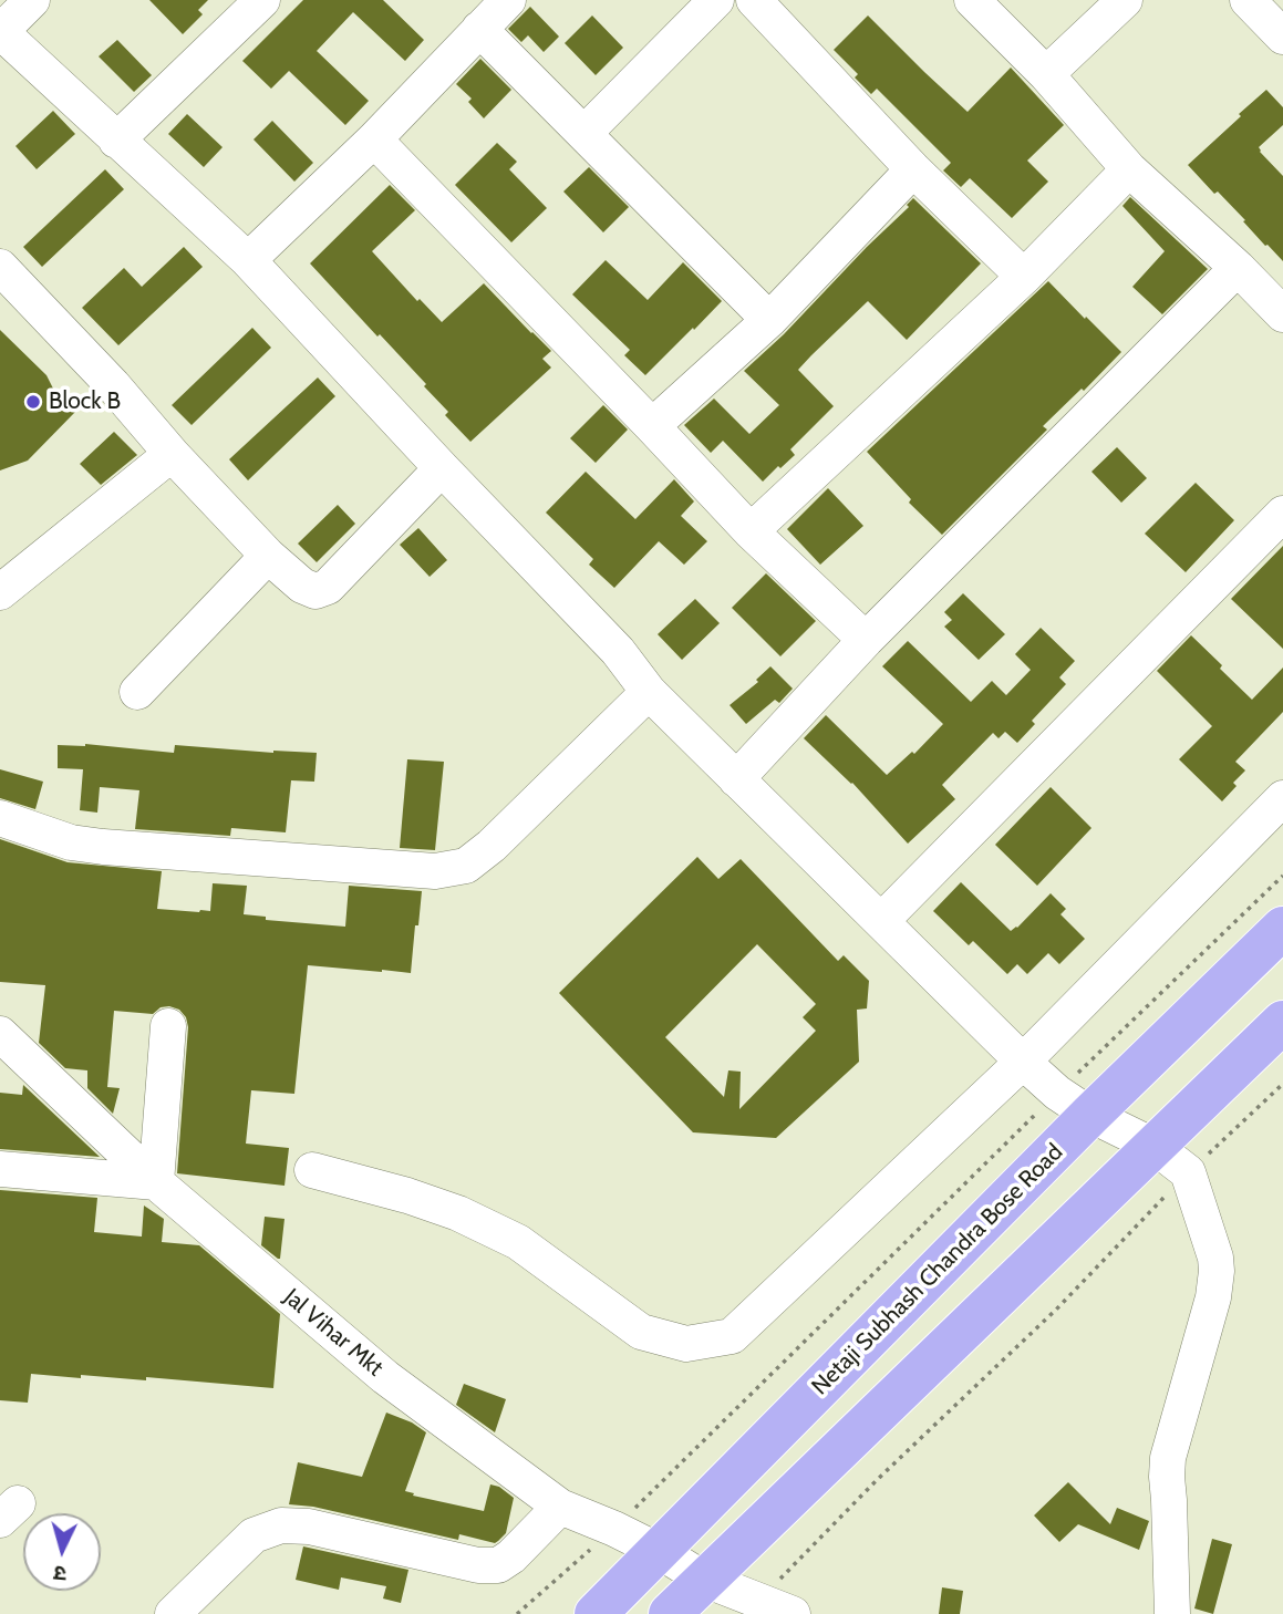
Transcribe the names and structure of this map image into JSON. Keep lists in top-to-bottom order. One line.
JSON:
{"streets":{"main road":["Netaji Subhash Chandra Bose Road"],"street":["Jal Vihar Mkt"]},"crossings":[["Netaji Subhash Chandra Bose Road","Jal Vihar Mkt"]],"places":["Block B"],"north":"bottom"}
